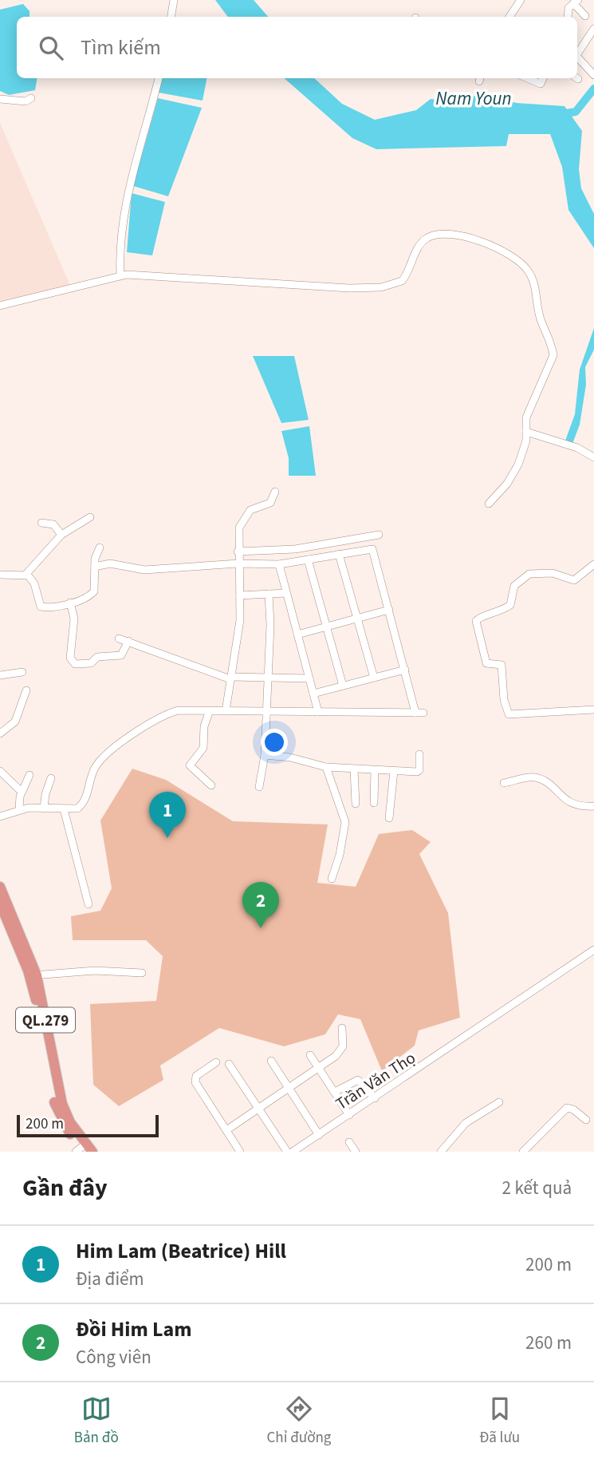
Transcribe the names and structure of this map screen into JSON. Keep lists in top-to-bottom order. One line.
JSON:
{"streets":{"highway":["QL.279"],"street":["Trần Văn Thọ"]},"water":["Nam Youn"],"scale_bar":"200 m","page":{"search":"Tìm kiếm","pins":["1","2"],"scale":"200 m","heading":["Gần đây","2 kết quả"],"list":[{"mark":"1","name":"Him Lam (Beatrice) Hill","note":"Địa điểm","value":"200 m"},{"mark":"2","name":"Đồi Him Lam","note":"Công viên","value":"260 m"}],"nav":["Bản đồ","Chỉ đường","Đã lưu"]}}
